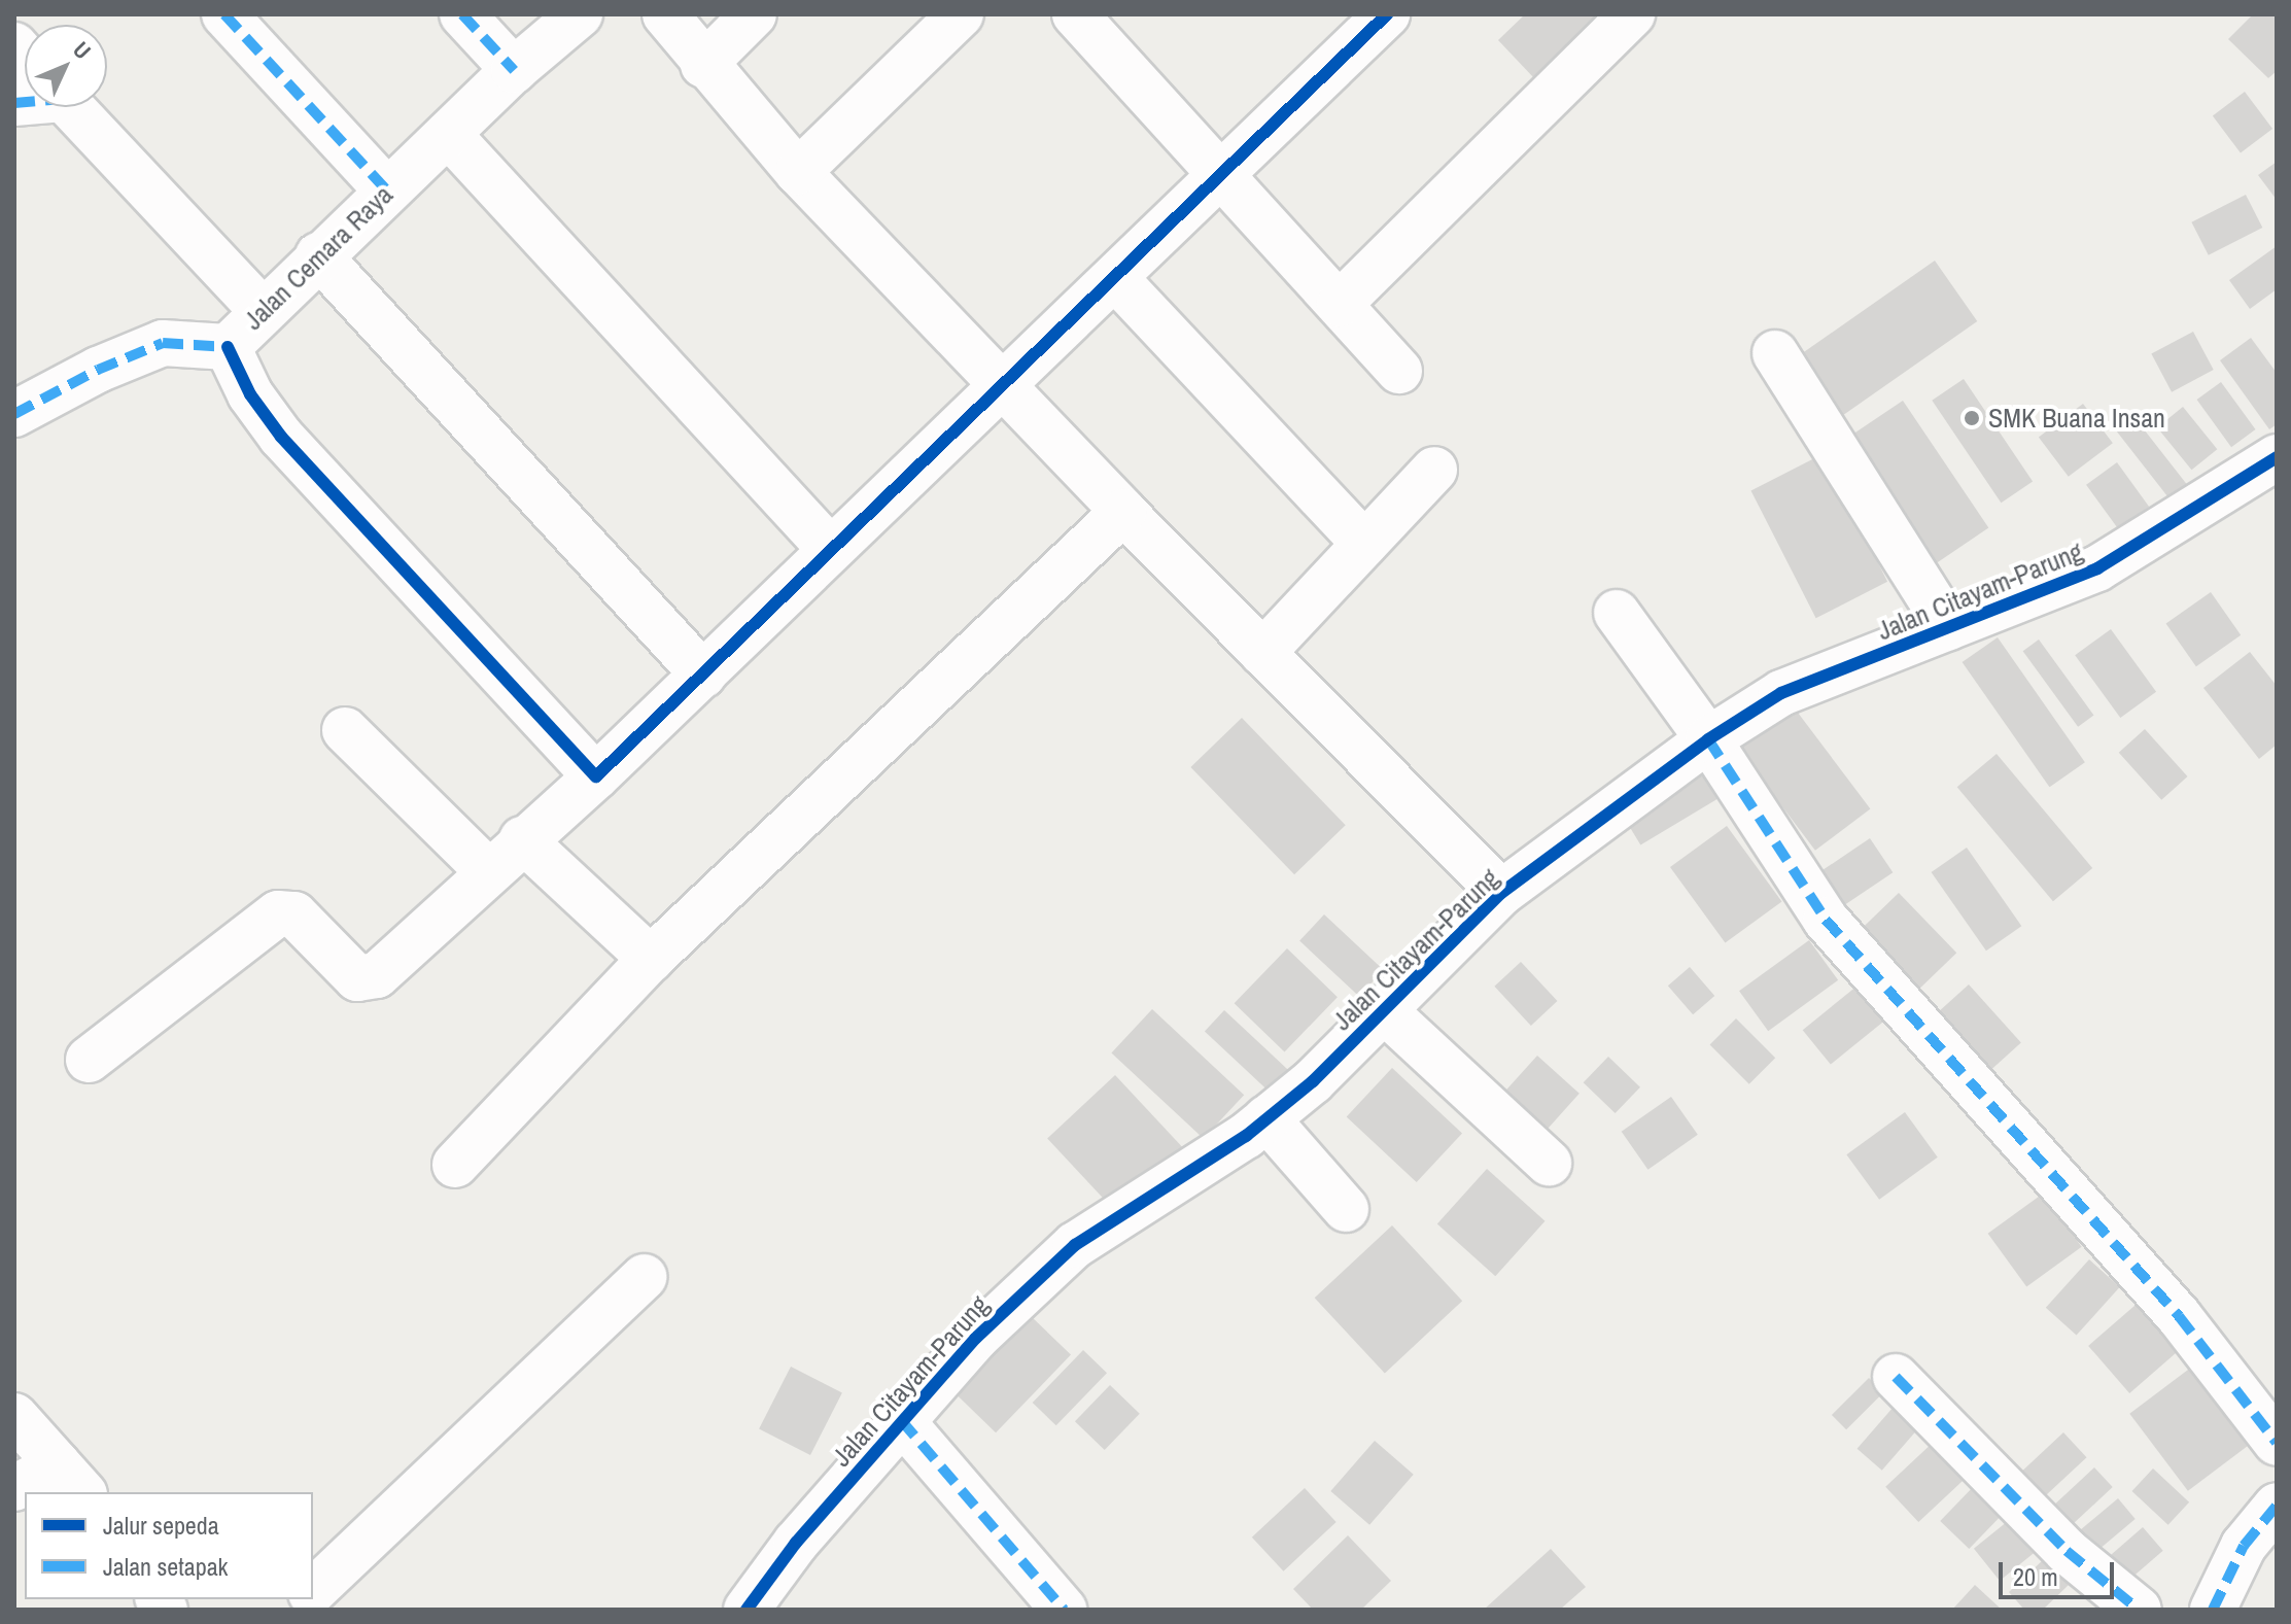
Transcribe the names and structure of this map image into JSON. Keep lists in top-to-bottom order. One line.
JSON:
{"streets":{"street":["Jalan Cemara Raya","Jalan Citayam-Parung"]},"places":["SMK Buana Insan"],"legend":["Jalur sepeda","Jalan setapak"],"scale_bar":"20 m","north":"top right"}
